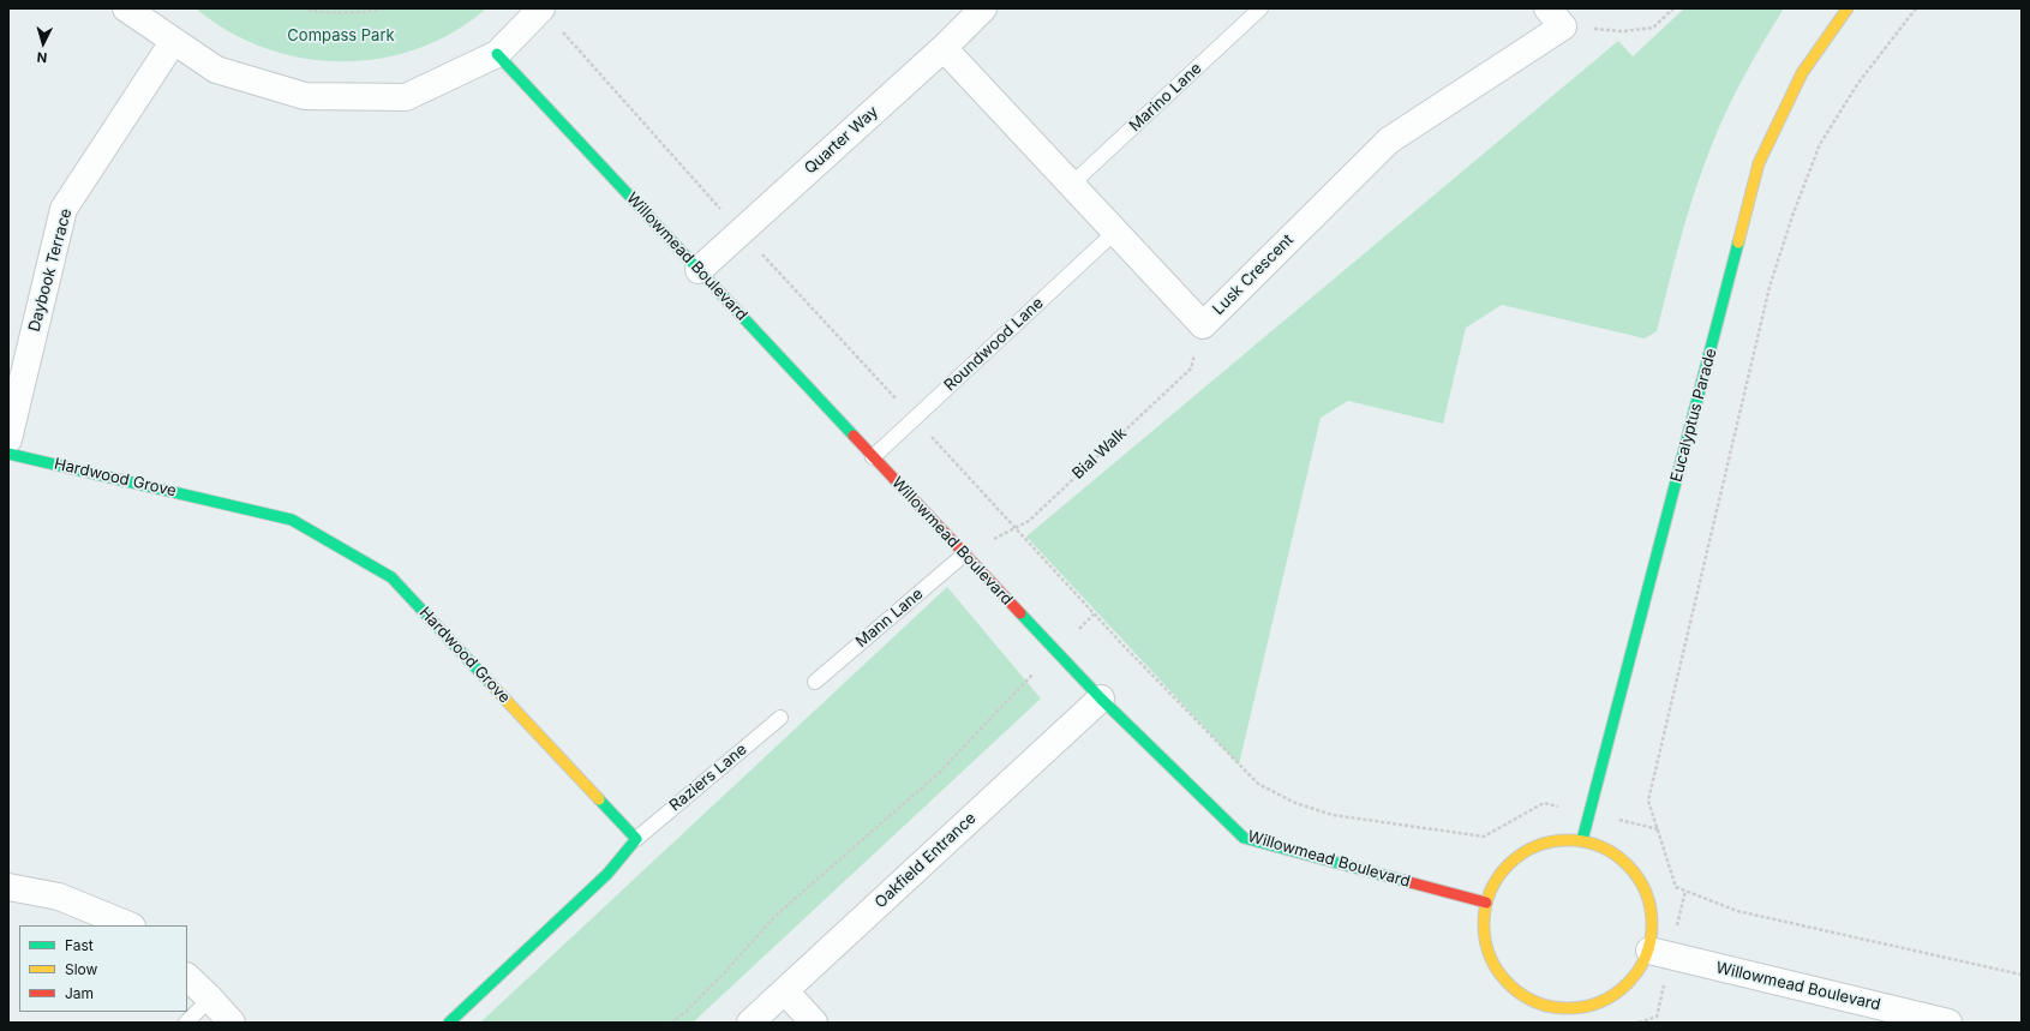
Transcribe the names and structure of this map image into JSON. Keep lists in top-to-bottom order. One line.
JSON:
{"streets":{"street":["Quarter Way","Willowmead Boulevard","Daybook Terrace","Lusk Crescent","Eucalyptus Parade","Hardwood Grove","Oakfield Entrance"],"lane":["Marino Lane","Roundwood Lane","Mann Lane","Raziers Lane"],"path":["Bial Walk"]},"crossings":[["Marino Lane","Lusk Crescent"],["Quarter Way","Willowmead Boulevard"],["Quarter Way","Lusk Crescent"],["Willowmead Boulevard","Roundwood Lane"],["Willowmead Boulevard","Eucalyptus Parade"],["Willowmead Boulevard","Bial Walk"],["Willowmead Boulevard","Mann Lane"],["Willowmead Boulevard","Oakfield Entrance"],["Lusk Crescent","Roundwood Lane"],["Lusk Crescent","Bial Walk"],["Bial Walk","Mann Lane"],["Hardwood Grove","Raziers Lane"]],"parks":["Compass Park"],"legend":["Fast","Slow","Jam"],"north":"bottom"}
